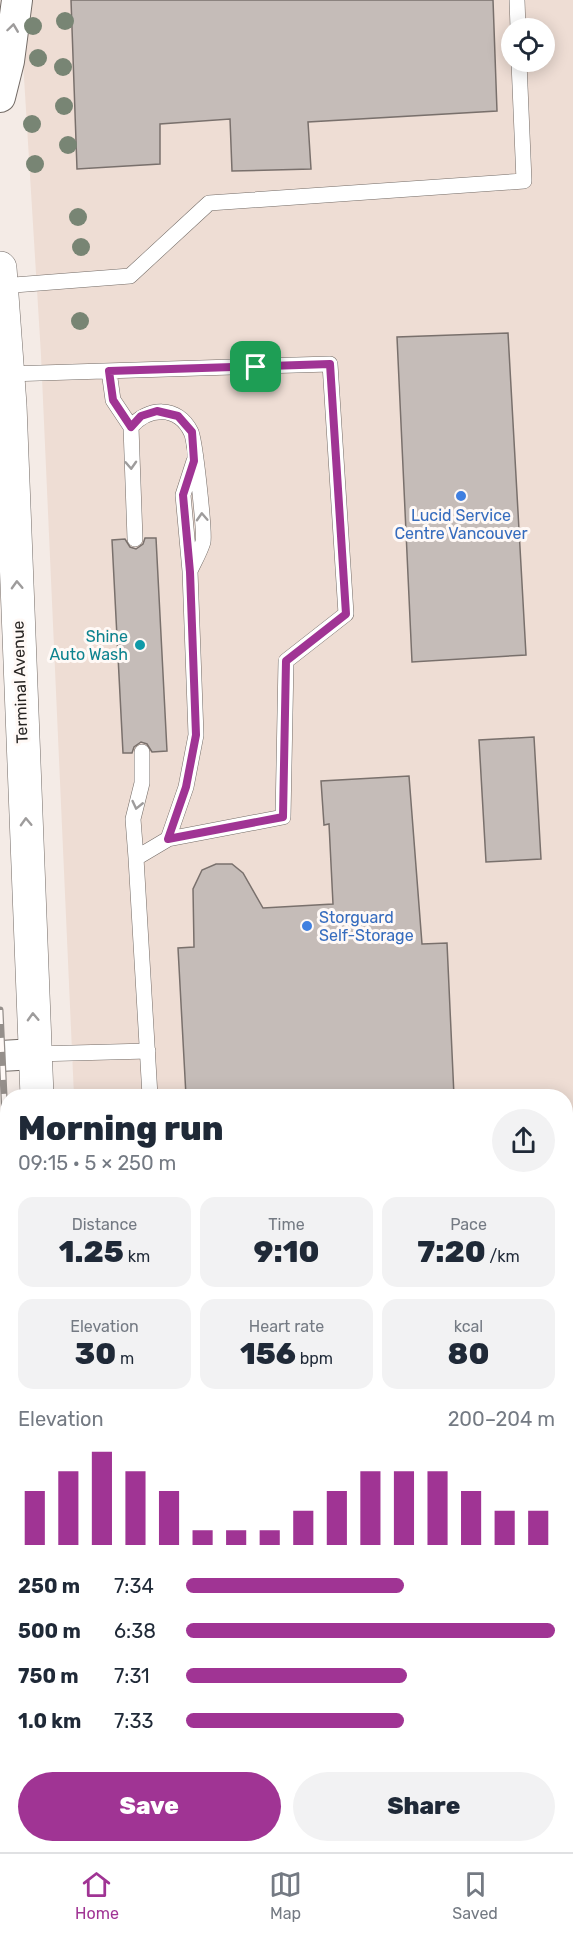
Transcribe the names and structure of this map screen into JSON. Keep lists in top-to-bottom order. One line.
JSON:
{"streets":{"main road":["Terminal Avenue"]},"one_way":["Terminal Avenue"],"places":["Lucid Service Centre Vancouver","Shine Auto Wash","Storguard Self-Storage"],"page":{"heading":["Morning run","09:15 · 5 × 250 m"],"stats":[["Distance","1.25 km"],["Time","9:10"],["Pace","7:20 /km"],["Elevation","30 m"],["Heart rate","156 bpm"],["kcal","80"]],"chart":["Elevation","200–204 m"],"list":[{"name":"250 m","note":"7:34"},{"name":"500 m","note":"6:38"},{"name":"750 m","note":"7:31"},{"name":"1.0 km","note":"7:33"}],"buttons":["Save","Share"],"tabs":["Home","Map","Saved"]}}
